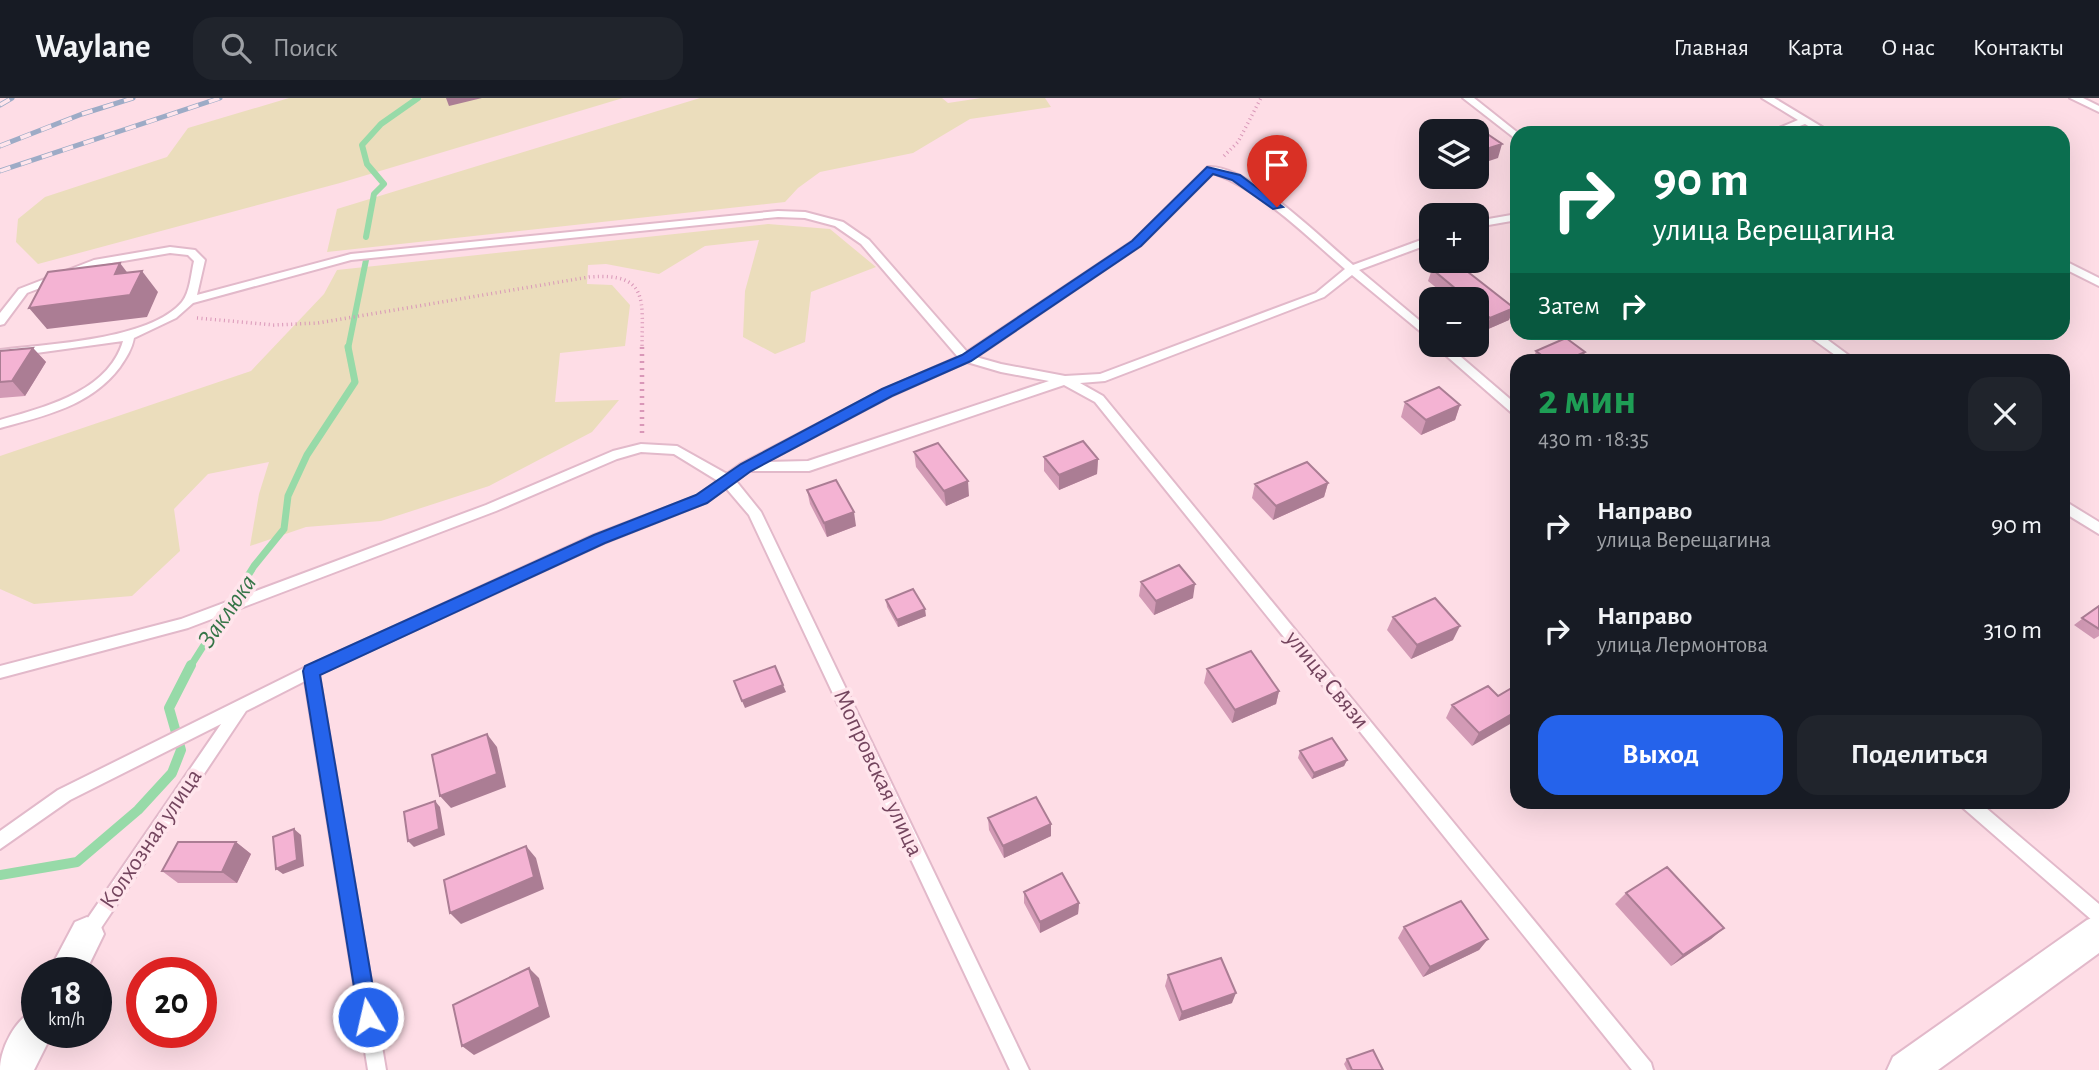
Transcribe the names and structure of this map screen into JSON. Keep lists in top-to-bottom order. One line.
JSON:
{"streets":{"street":["Колхозная улица"],"lane":["улица Связи","Мопровская улица"]},"water":["Заклюка"],"page":{"header":"Waylane","search":"Поиск","nav":["Главная","Карта","О нас","Контакты"],"map_buttons":["+","−"],"turn":["90 m","улица Верещагина"],"then":"Затем","heading":["2 мин","430 m · 18:35"],"list":[{"name":"Направо","note":"улица Верещагина","value":"90 m"},{"name":"Направо","note":"улица Лермонтова","value":"310 m"}],"buttons":["Выход","Поделиться"],"speed":"18 km/h","limit":"20"}}
